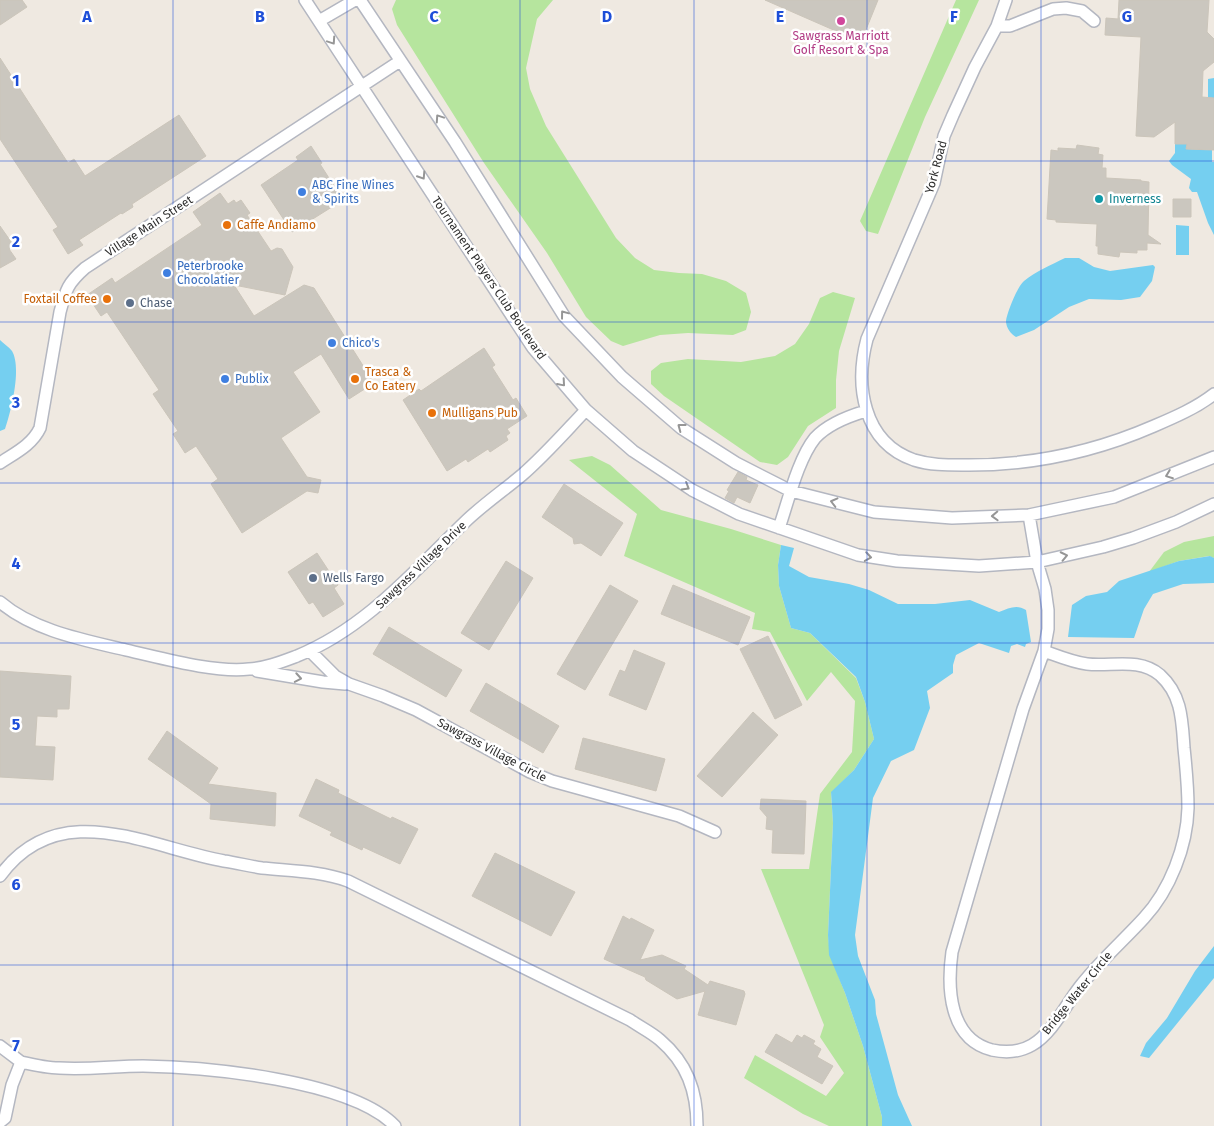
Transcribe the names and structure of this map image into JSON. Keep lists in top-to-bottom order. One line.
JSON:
{"streets":{"street":["York Road","Village Main Street","Tournament Players Club Boulevard","Sawgrass Village Drive","Sawgrass Village Circle","Bridge Water Circle"]},"crossings":[["Village Main Street","Tournament Players Club Boulevard"],["Tournament Players Club Boulevard","Sawgrass Village Drive"],["Tournament Players Club Boulevard","Bridge Water Circle"],["Sawgrass Village Drive","Sawgrass Village Circle"]],"places":["Sawgrass Marriott Golf Resort & Spa","ABC Fine Wines & Spirits","Inverness","Caffe Andiamo","Peterbrooke Chocolatier","Foxtail Coffee","Chase","Chico's","Publix","Trasca & Co Eatery","Mulligans Pub","Wells Fargo"],"grid":{"columns":["A","B","C","D","E","F","G"],"rows":["1","2","3","4","5","6","7"]}}
